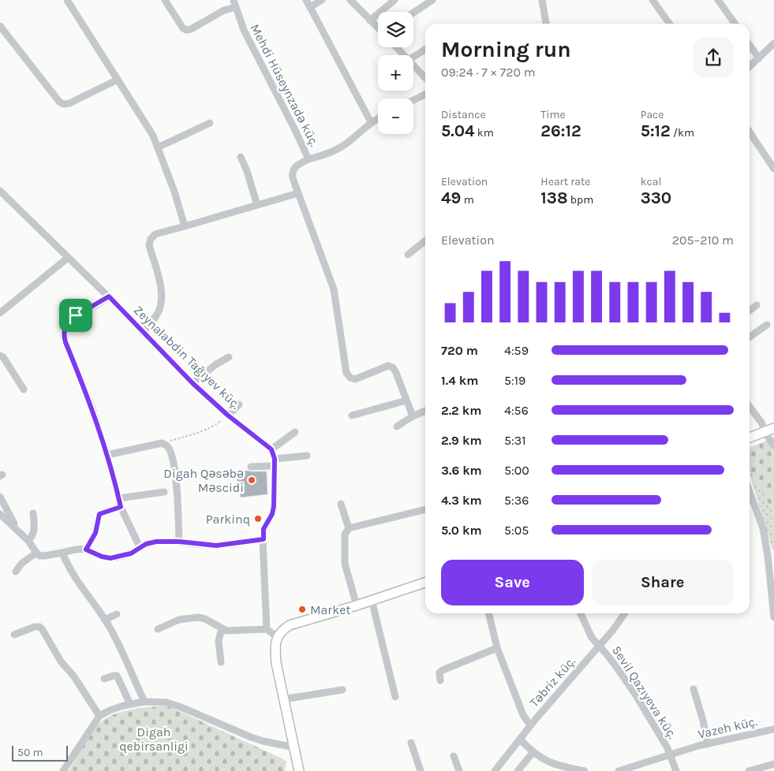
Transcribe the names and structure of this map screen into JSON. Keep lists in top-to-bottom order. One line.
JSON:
{"streets":{"street":["Mehdi Hüseynzadə küç.","Zeynalabdin Tağıyev küç.","Təbriz küç.","Sevil Qazıyeva küç.","Vazeh küç."]},"crossings":[["Təbriz küç.","Sevil Qazıyeva küç."],["Sevil Qazıyeva küç.","Vazeh küç."]],"parks":["Digah qebirsanligi"],"places":["Digah Qəsəbə Məscidi","Parkinq","Market"],"scale_bar":"50 m","page":{"map_buttons":["+","−"],"heading":["Morning run","09:24 · 7 × 720 m"],"stats":[["Distance","5.04 km"],["Time","26:12"],["Pace","5:12 /km"],["Elevation","49 m"],["Heart rate","138 bpm"],["kcal","330"]],"chart":["Elevation","205–210 m"],"list":[{"name":"720 m","note":"4:59"},{"name":"1.4 km","note":"5:19"},{"name":"2.2 km","note":"4:56"},{"name":"2.9 km","note":"5:31"},{"name":"3.6 km","note":"5:00"},{"name":"4.3 km","note":"5:36"},{"name":"5.0 km","note":"5:05"}],"buttons":["Save","Share"],"scale":"50 m"}}
